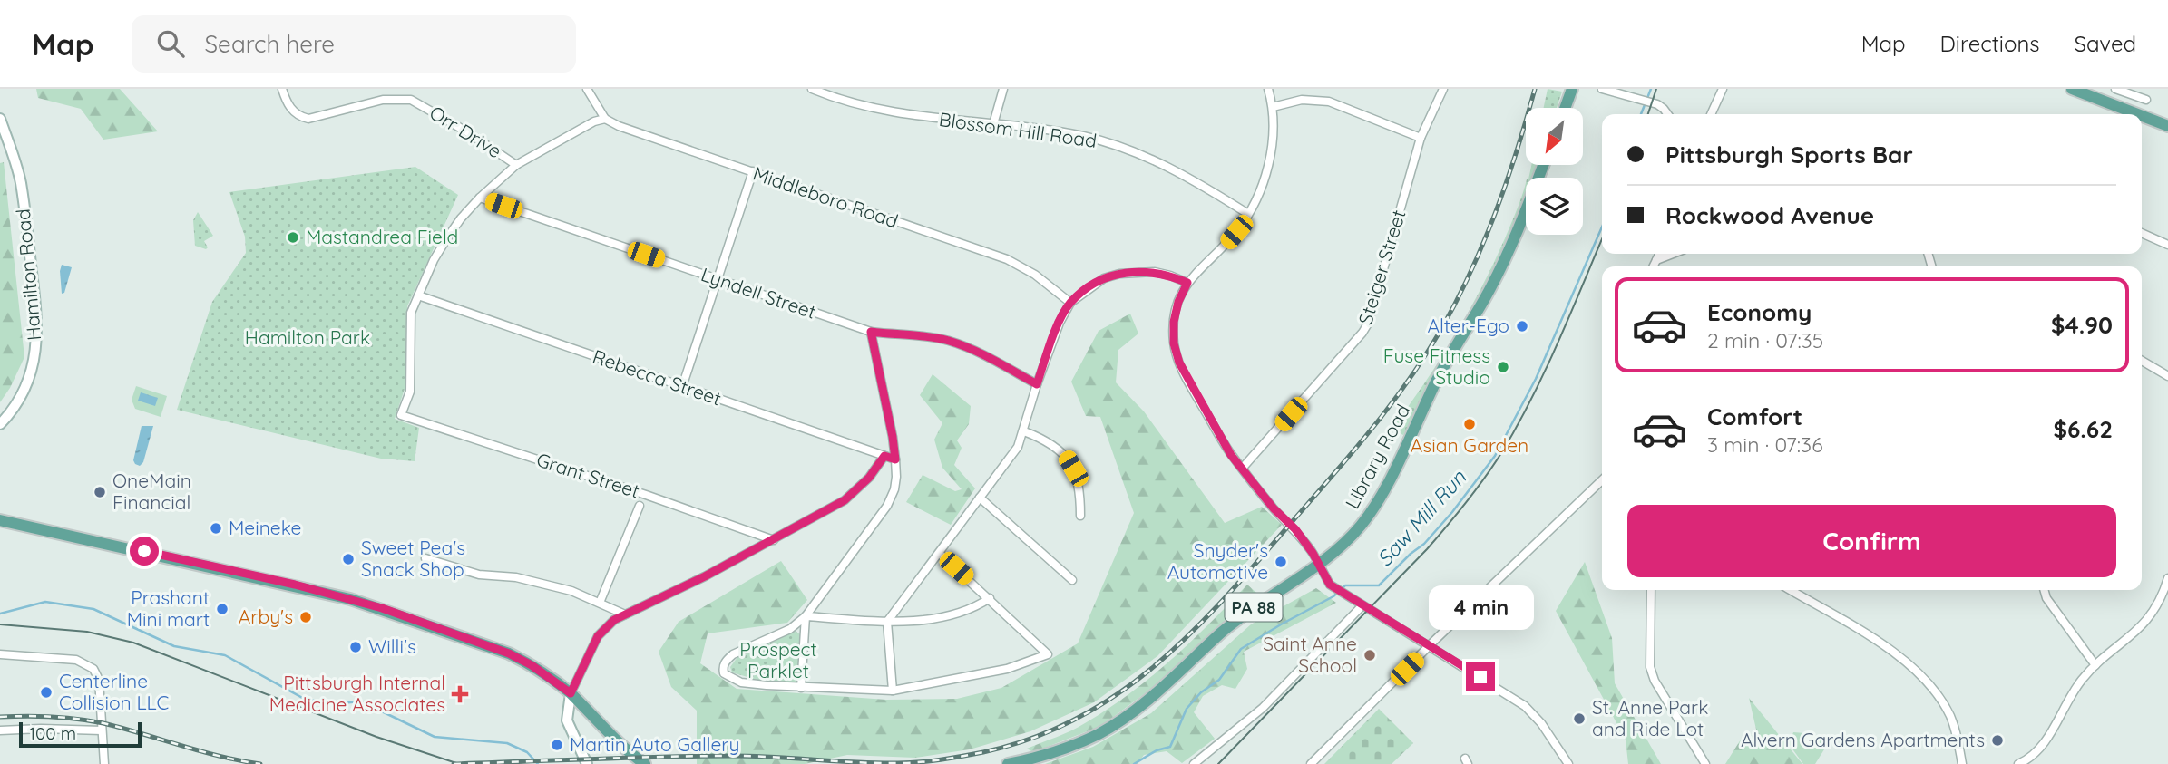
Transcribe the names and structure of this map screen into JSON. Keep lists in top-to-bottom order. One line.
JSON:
{"streets":{"main road":["Library Road","PA 88"],"street":["Blossom Hill Road","Orr Drive","Middleboro Road","Steiger Street","Hamilton Road","Lyndell Street","Rebecca Street","Grant Street"]},"crossings":[["Rebecca Street","Grant Street"]],"water":["Saw Mill Run"],"parks":["Hamilton Park","Prospect Parklet"],"places":{"other":["Mastandrea Field","Alter-Ego","Fuse Fitness Studio","Asian Garden","OneMain Financial","Meineke","Sweet Pea's Snack Shop","Snyder's Automotive","Prashant Mini mart","Arby's","Willi's","Saint Anne School","Centerline Collision LLC","St. Anne Park and Ride Lot","Alvern Gardens Apartments","Martin Auto Gallery"],"health":["Pittsburgh Internal Medicine Associates"]},"scale_bar":"100 m","north":"bottom left","page":{"header":"Map","search":"Search here","nav":["Map","Directions","Saved"],"banner":["Pittsburgh Sports Bar","Rockwood Avenue"],"list":[{"name":"Economy","note":"2 min · 07:35","value":"$4.90"},{"name":"Comfort","note":"3 min · 07:36","value":"$6.62"}],"buttons":"Confirm","bubble":"4 min","scale":"100 m"}}
